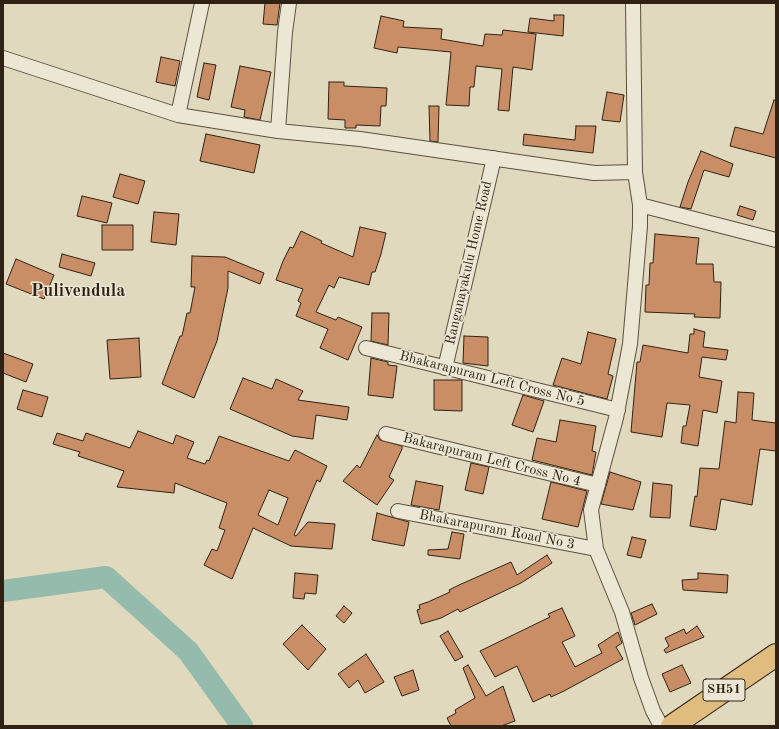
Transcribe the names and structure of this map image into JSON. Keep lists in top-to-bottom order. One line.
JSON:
{"streets":{"main road":["SH51"],"street":["Ranganayakulu Home Road","Bhakarapuram Left Cross No 5","Bakarapuram Left Cross No 4","Bhakarapuram Road No 3"]},"crossings":[["Ranganayakulu Home Road","Bhakarapuram Left Cross No 5"]],"districts":["Pulivendula"]}
